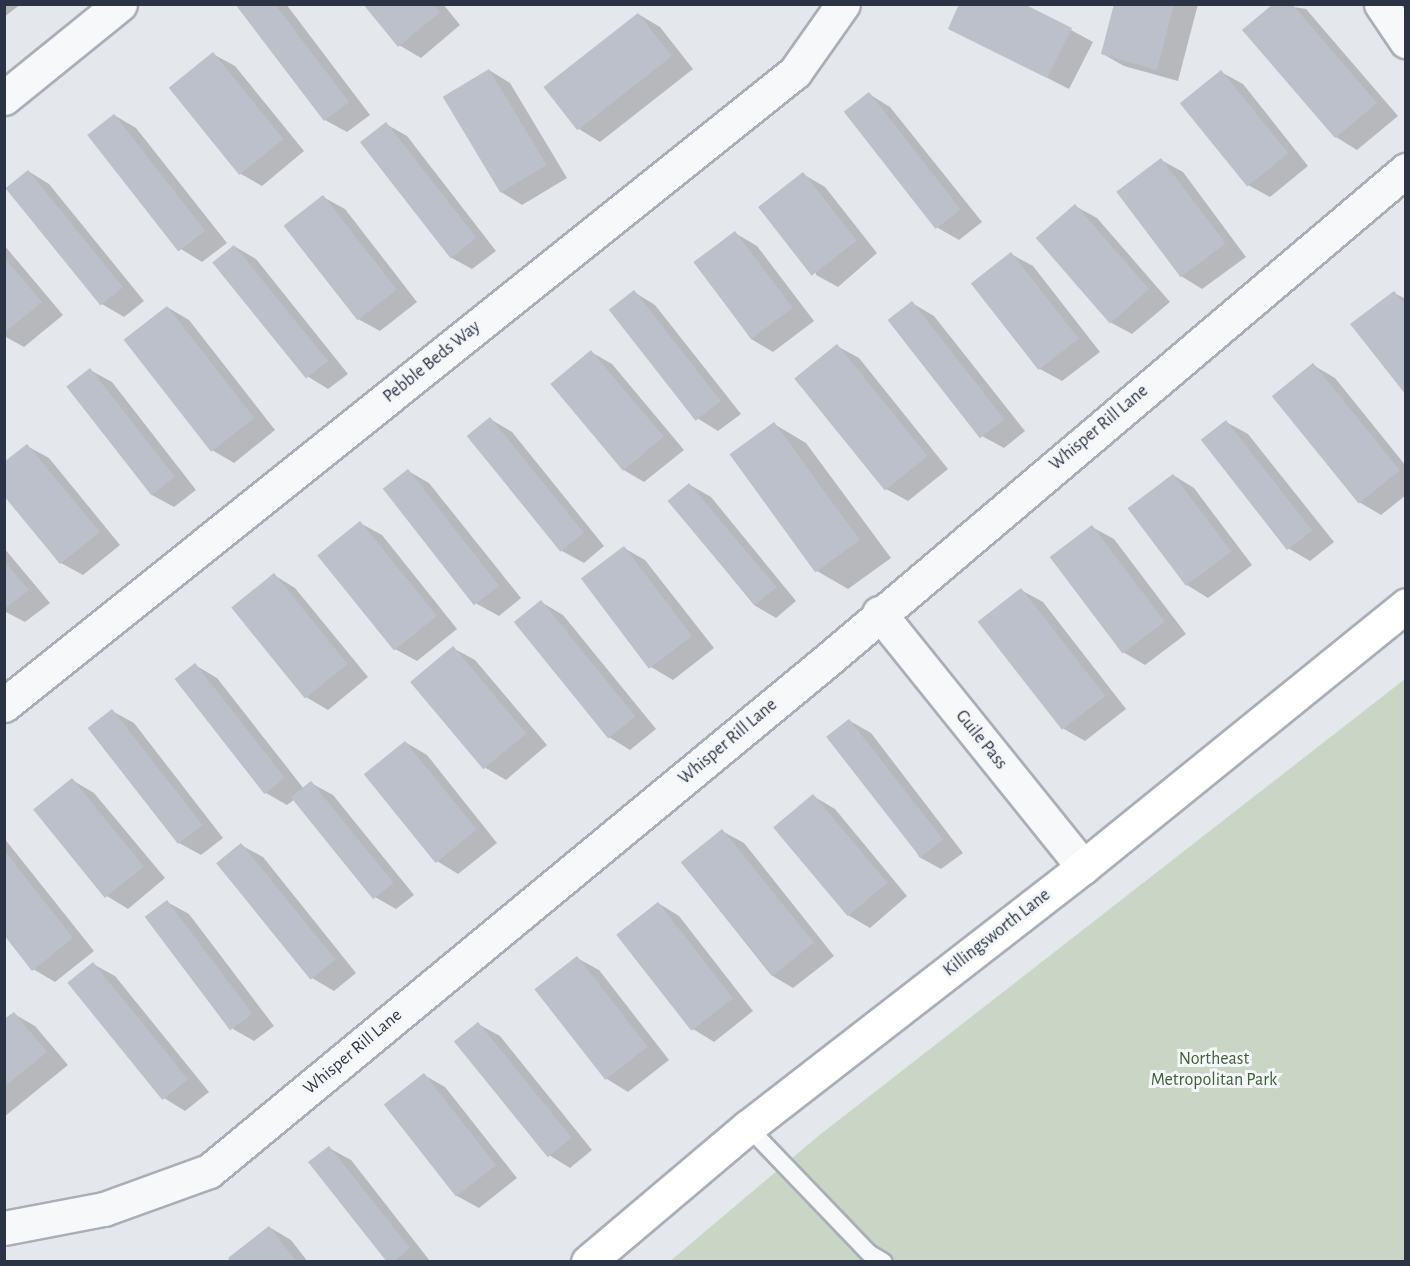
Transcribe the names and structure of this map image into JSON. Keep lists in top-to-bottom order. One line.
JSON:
{"streets":{"street":["Pebble Beds Way","Whisper Rill Lane","Guile Pass","Killingsworth Lane"]},"crossings":[["Whisper Rill Lane","Guile Pass"],["Guile Pass","Killingsworth Lane"]],"parks":["Northeast Metropolitan Park"]}
